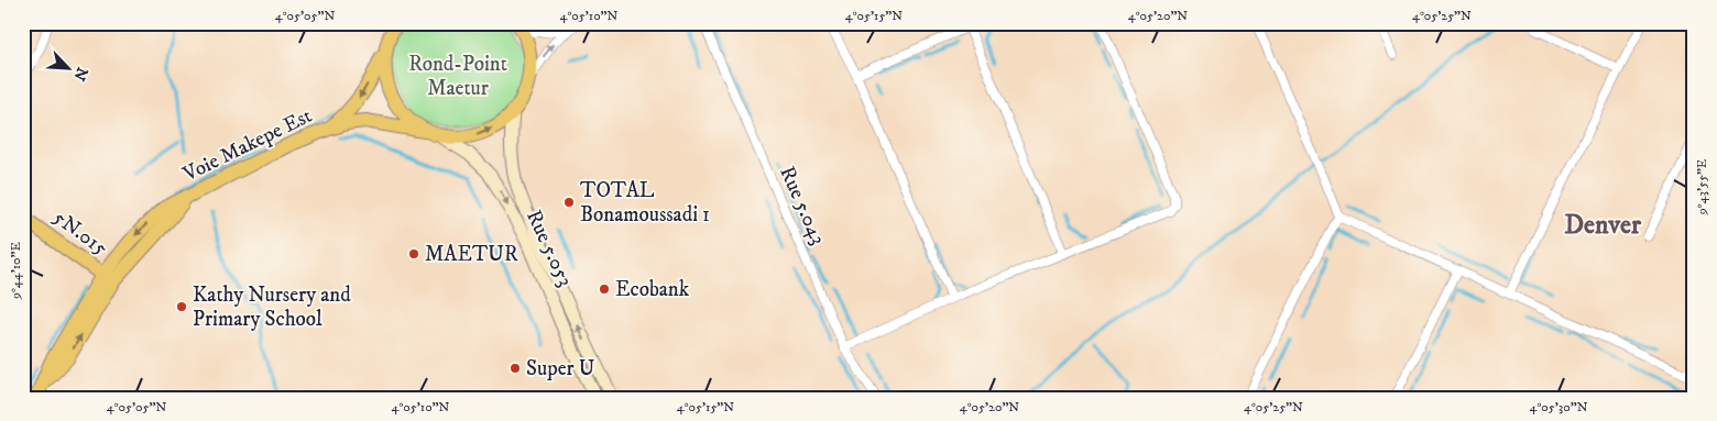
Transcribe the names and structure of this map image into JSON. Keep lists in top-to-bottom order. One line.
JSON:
{"streets":{"main road":["Voie Makepe Est","5N.015","Rue 5.053"],"street":["Rue 5.043"]},"crossings":[["Voie Makepe Est","5N.015"]],"districts":["Denver"],"parks":["Rond-Point Maetur"],"places":["TOTAL Bonamoussadi 1","MAETUR","Ecobank","Kathy Nursery and Primary School","Super U"],"north":"bottom right","coordinates":["4°05'05\"N","4°05'10\"N","4°05'15\"N","4°05'20\"N","4°05'25\"N","9°43'55\"E","9°44'10\"E","4°05'30\"N"]}
